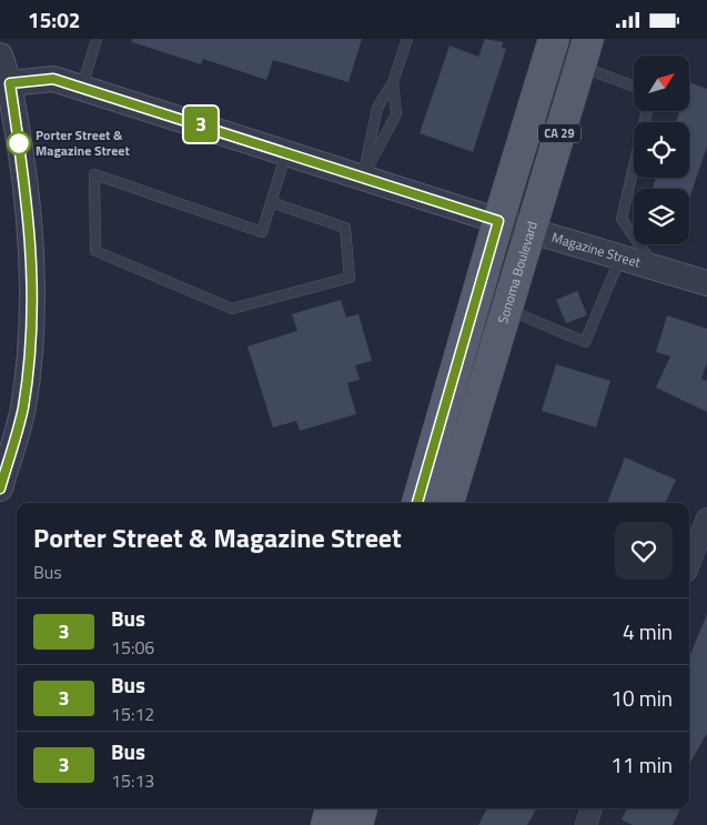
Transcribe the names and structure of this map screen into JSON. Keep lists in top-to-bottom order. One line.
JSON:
{"streets":{"main road":["CA 29","Sonoma Boulevard"],"street":["Magazine Street"]},"crossings":[["CA 29","Magazine Street"],["Magazine Street","Sonoma Boulevard"]],"places":["Porter Street & Magazine Street"],"lines":["bus line 3"],"north":"top right","page":{"status":"15:02","on_map":"3","heading":["Porter Street & Magazine Street","Bus"],"list":[{"mark":"3","name":"Bus","note":"15:06","value":"4 min"},{"mark":"3","name":"Bus","note":"15:12","value":"10 min"},{"mark":"3","name":"Bus","note":"15:13","value":"11 min"}]}}
